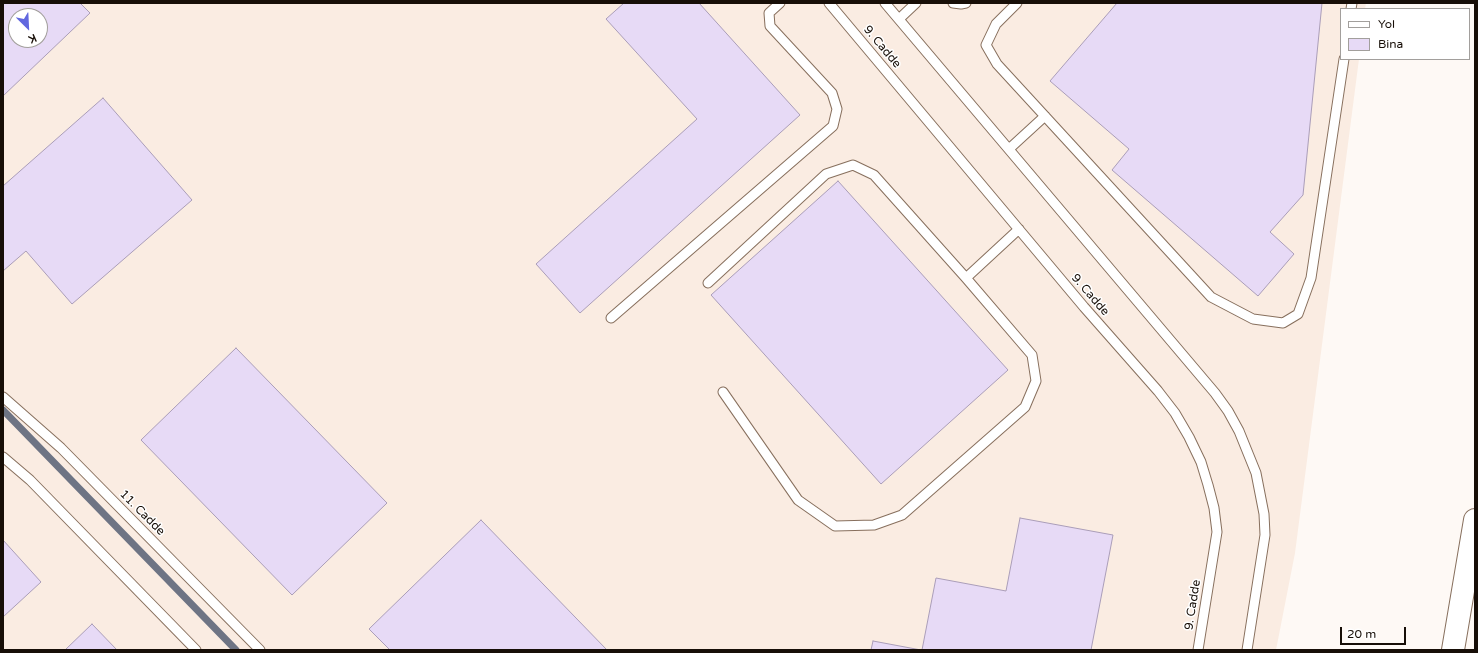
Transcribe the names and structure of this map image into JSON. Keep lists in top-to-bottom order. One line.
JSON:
{"streets":{"lane":["9. Cadde","11. Cadde"]},"legend":["Yol","Bina"],"scale_bar":"20 m","north":"bottom right"}
